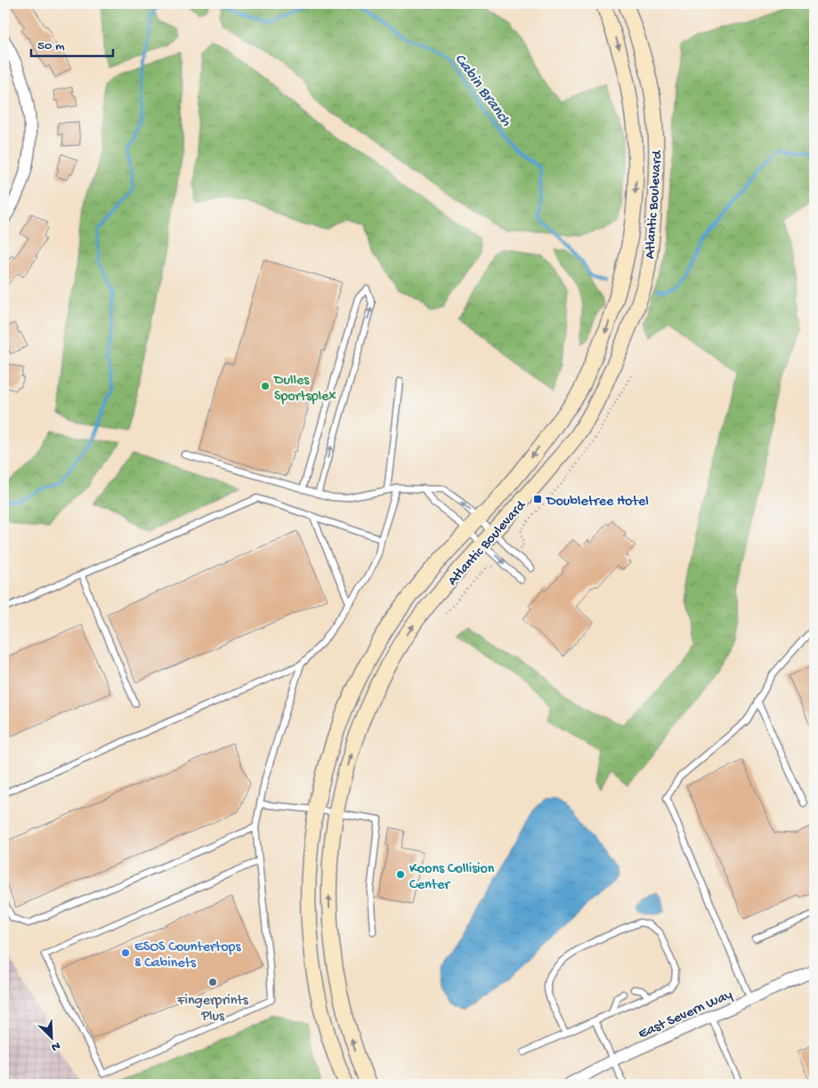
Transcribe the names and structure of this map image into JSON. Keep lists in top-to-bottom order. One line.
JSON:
{"streets":{"main road":["Atlantic Boulevard"],"street":["East Severn Way"]},"water":["Cabin Branch"],"places":{"other":["Dulles Sportsplex","Koons Collision Center","ESOS Countertops & Cabinets","Fingerprints Plus"],"transit":["Doubletree Hotel"]},"scale_bar":"50 m","north":"bottom right"}
